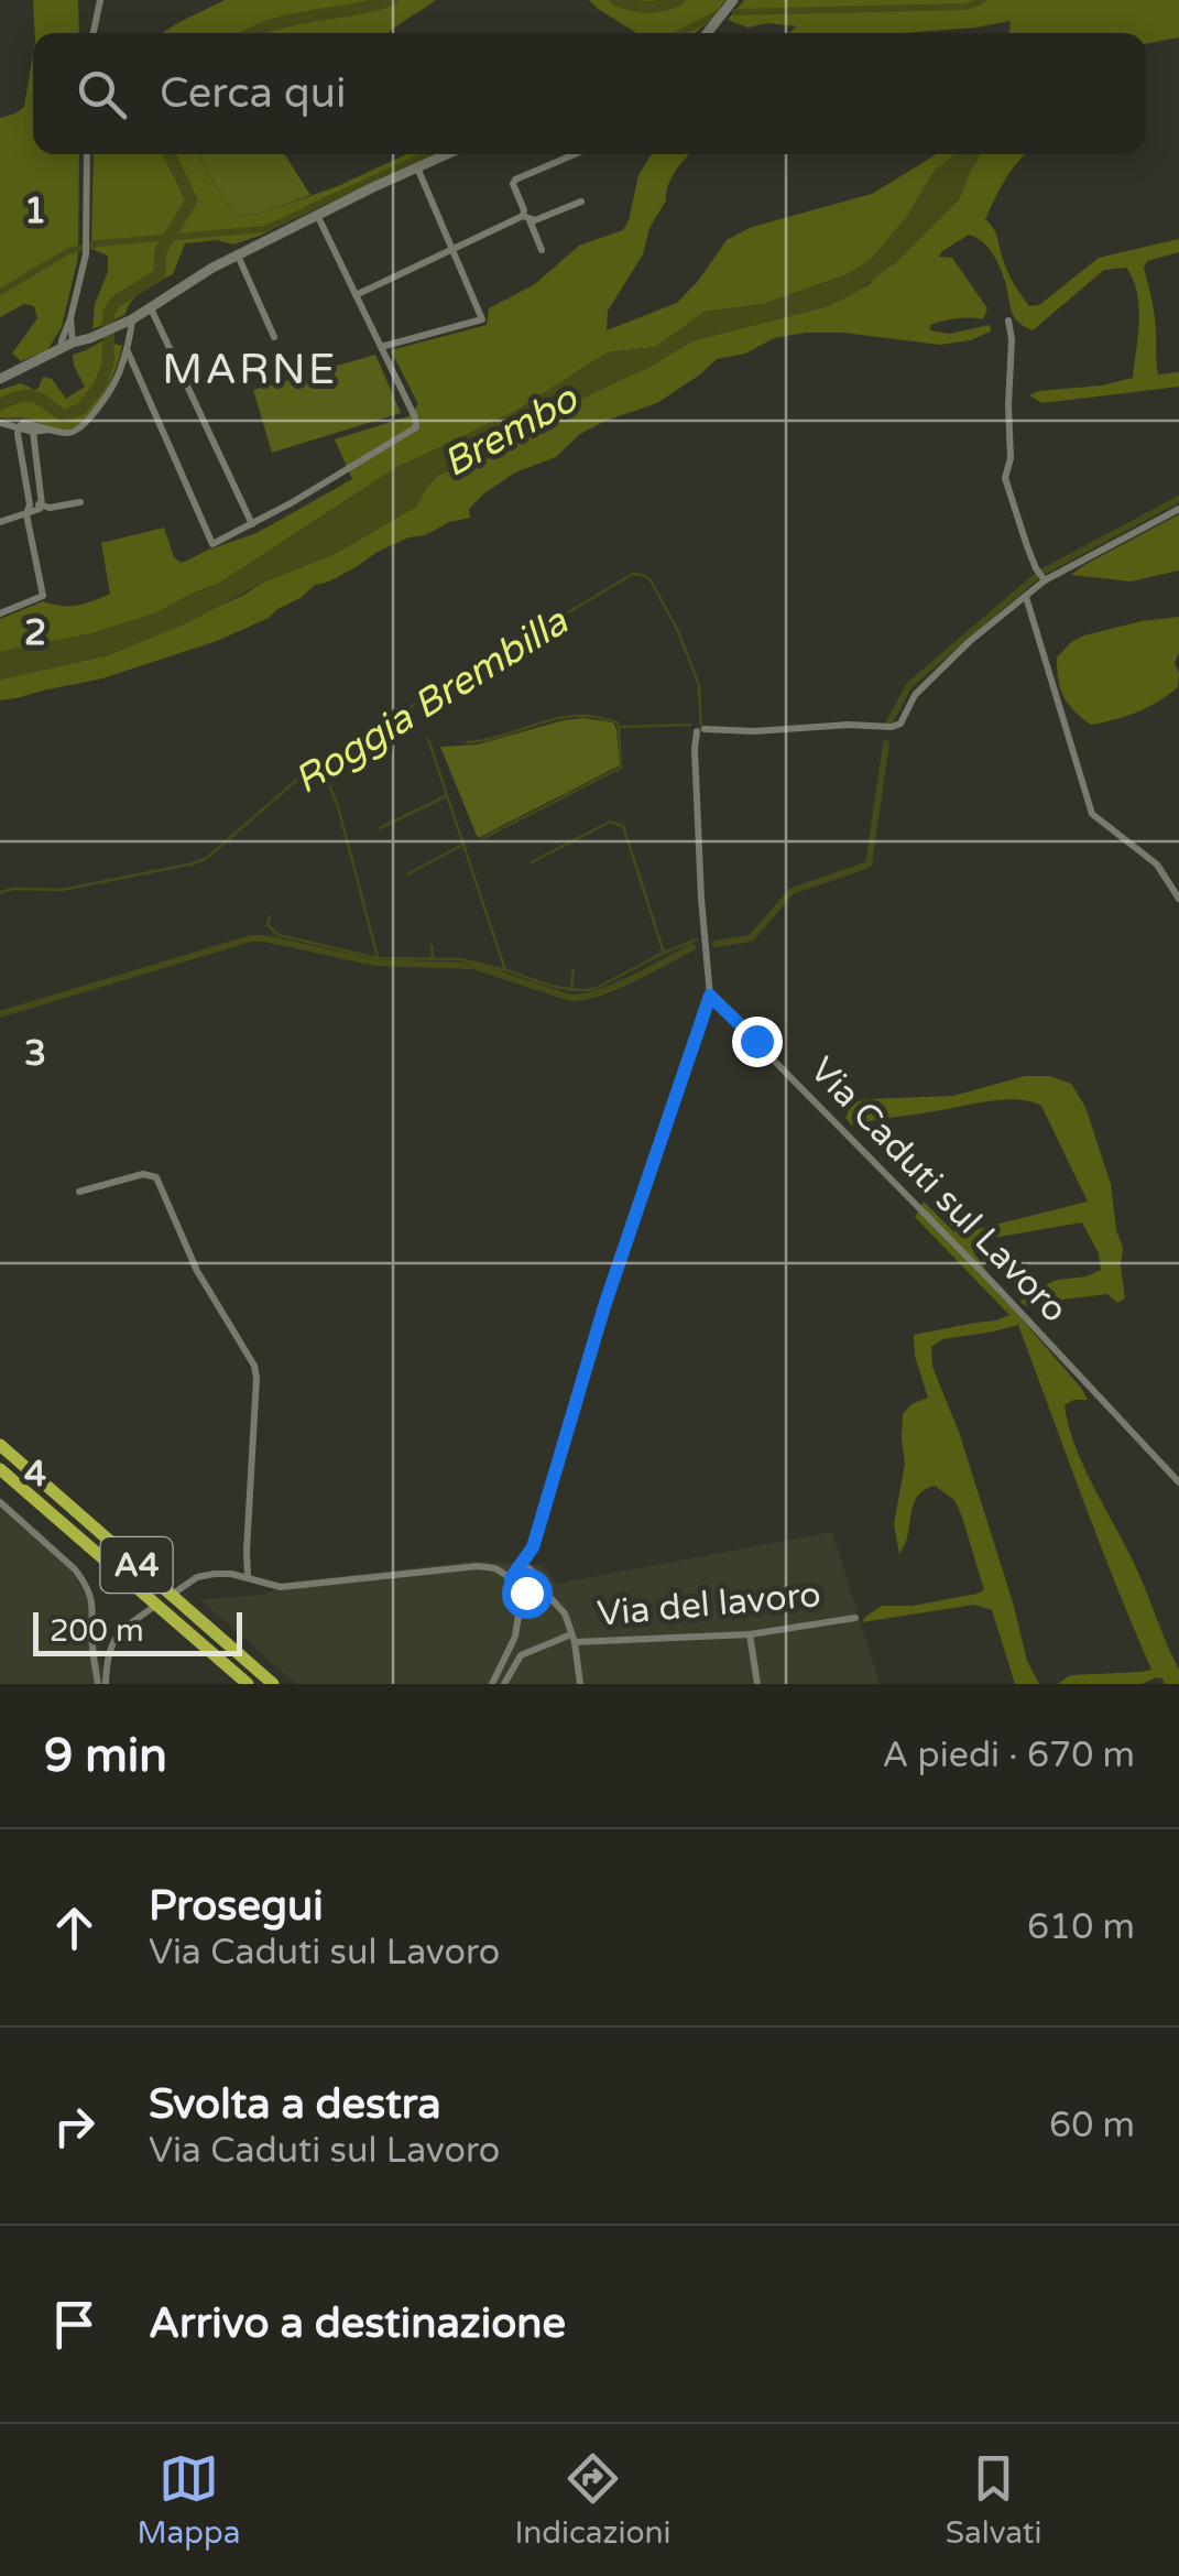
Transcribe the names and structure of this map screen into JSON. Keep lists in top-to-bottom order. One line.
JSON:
{"streets":{"highway":["A4"],"street":["Via Caduti sul Lavoro","Via del lavoro"]},"districts":["MARNE"],"water":["Brembo","Roggia Brembilla"],"scale_bar":"200 m","page":{"search":"Cerca qui","scale":"200 m","heading":["9 min","A piedi · 670 m"],"list":[["Prosegui","Via Caduti sul Lavoro","610 m"],["Svolta a destra","Via Caduti sul Lavoro","60 m"],"Arrivo a destinazione"],"nav":["Mappa","Indicazioni","Salvati"]},"grid":{"rows":["1","2","3","4"]}}
